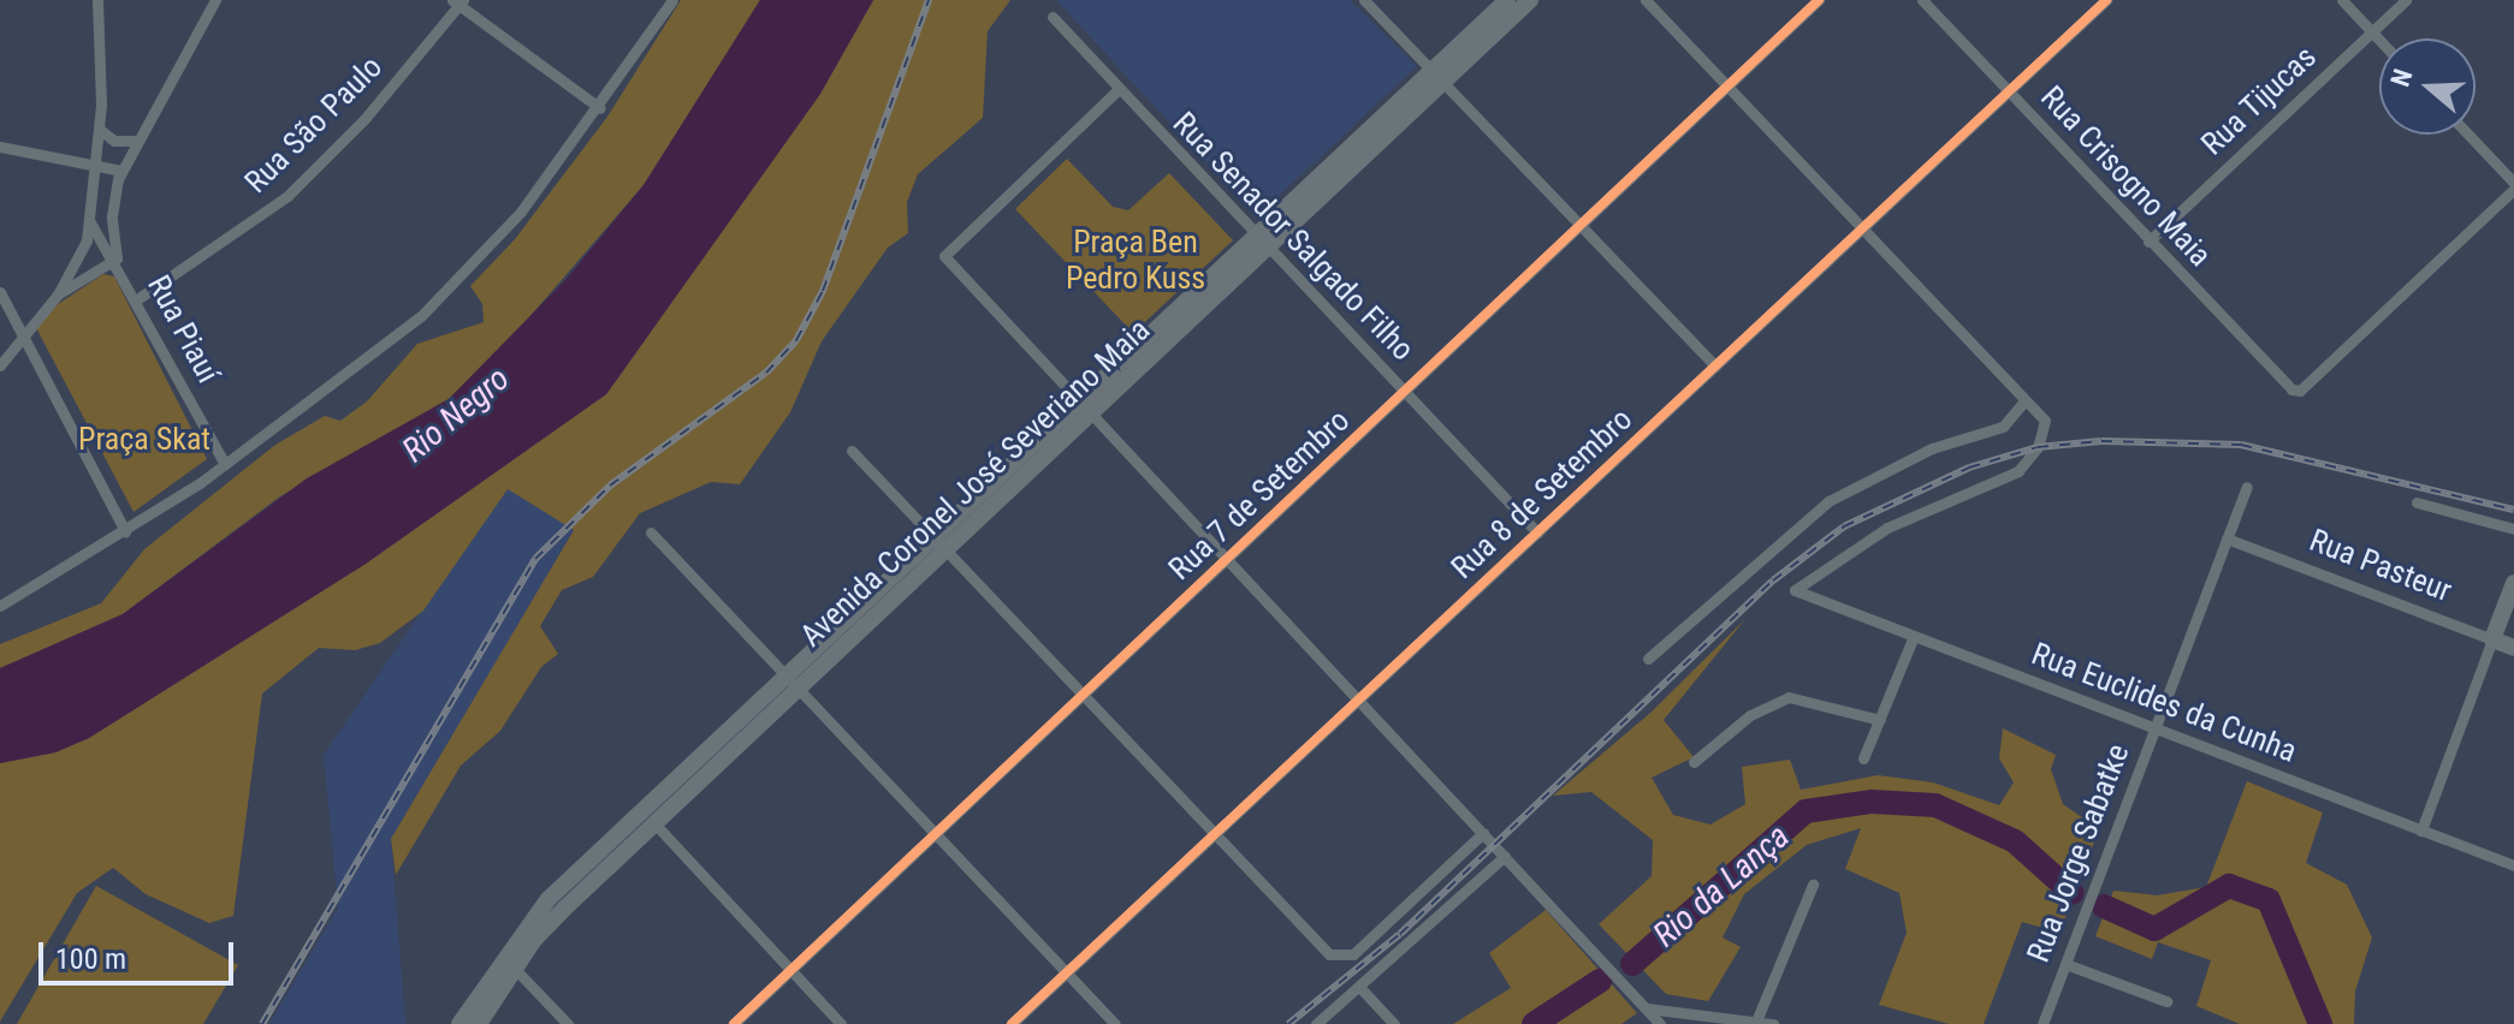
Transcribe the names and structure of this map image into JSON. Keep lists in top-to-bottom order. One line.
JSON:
{"streets":{"main road":["Avenida Coronel José Severiano Maia","Rua Pasteur"],"street":["Rua Tijucas","Rua São Paulo","Rua Crisogno Maia","Rua Senador Salgado Filho","Rua Piauí","Rua 8 de Setembro","Rua 7 de Setembro","Rua Euclides da Cunha","Rua Jorge Sabatke"]},"crossings":[["Rua Tijucas","Rua Crisogno Maia"],["Rua São Paulo","Rua Piauí"],["Rua Crisogno Maia","Rua 8 de Setembro"],["Rua Senador Salgado Filho","Avenida Coronel José Severiano Maia"],["Rua Senador Salgado Filho","Rua 8 de Setembro"],["Rua Senador Salgado Filho","Rua 7 de Setembro"],["Rua Pasteur","Rua Jorge Sabatke"],["Rua Euclides da Cunha","Rua Jorge Sabatke"]],"water":["Rio Negro","Rio da Lança"],"parks":["Praça Ben Pedro Kuss","Praça Skat"],"scale_bar":"100 m","north":"left"}
